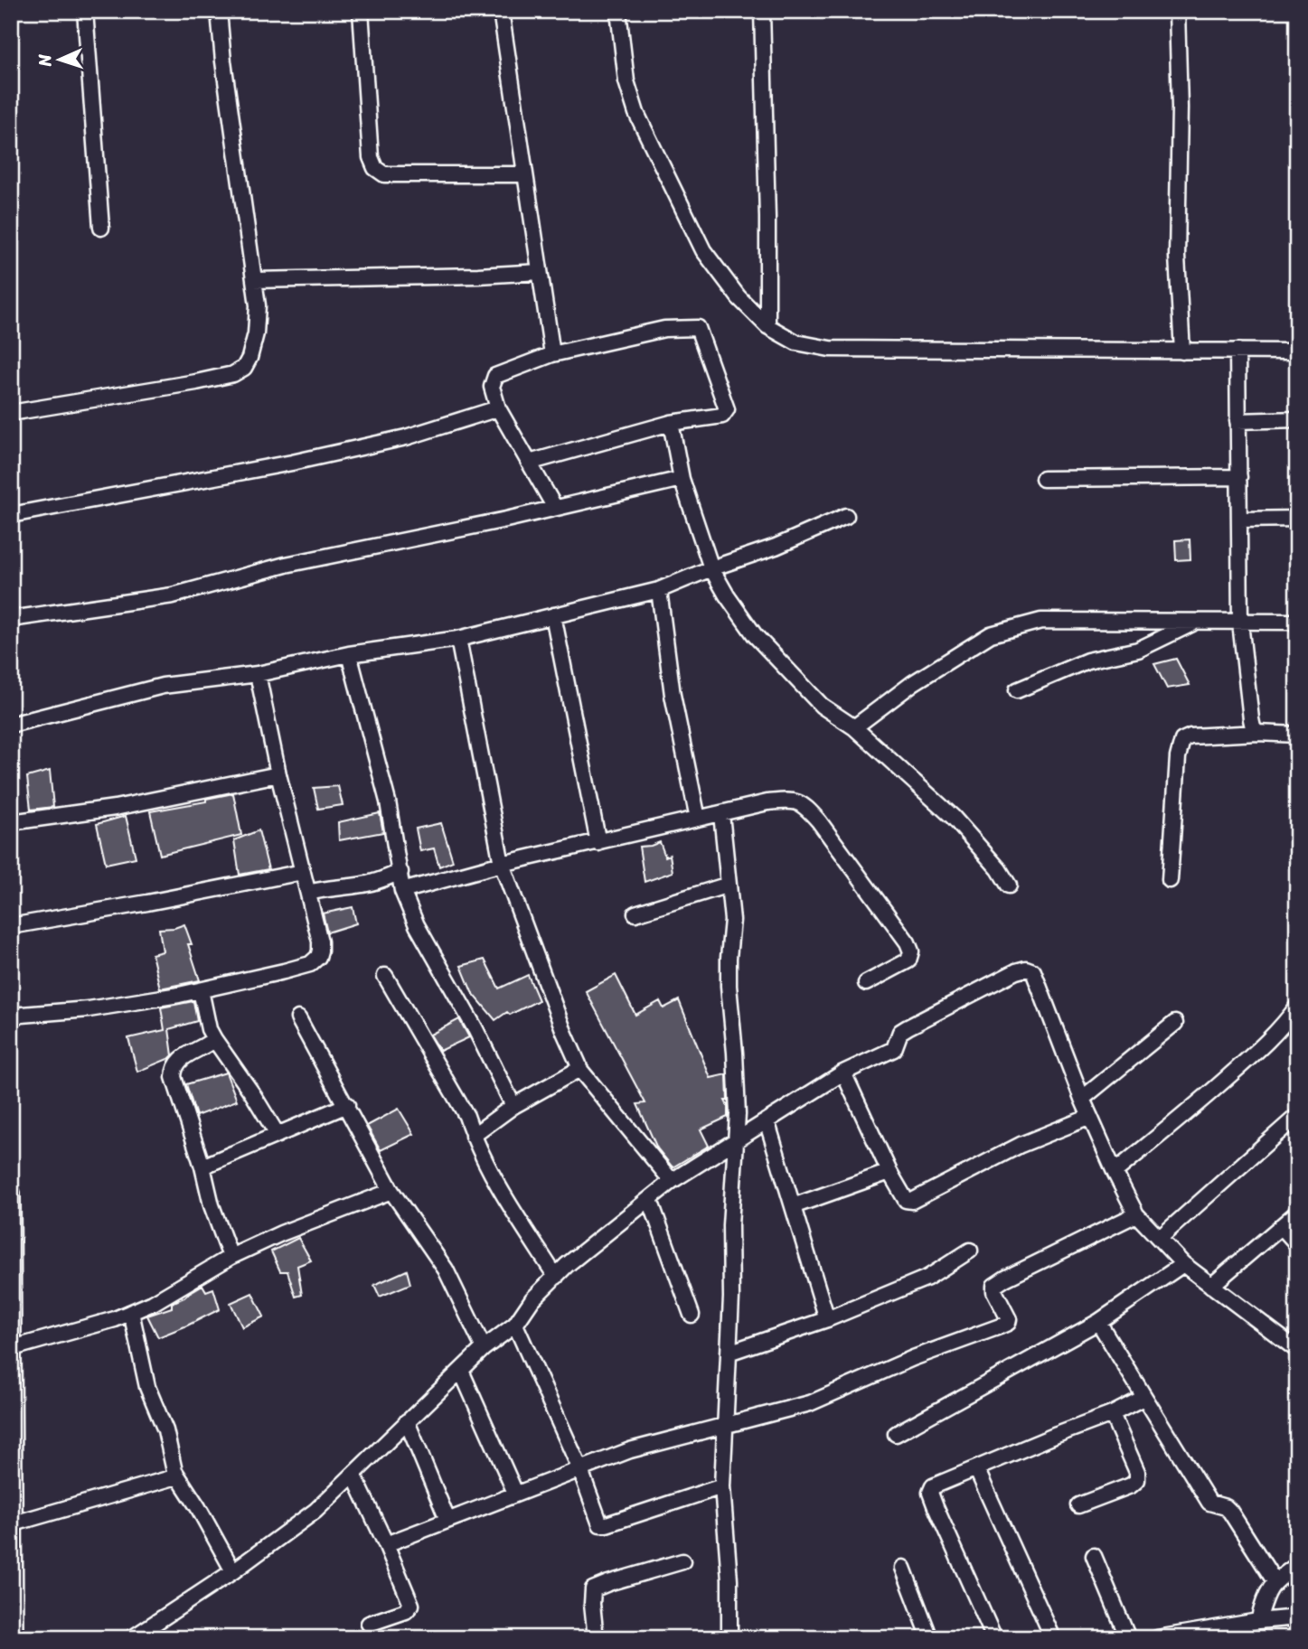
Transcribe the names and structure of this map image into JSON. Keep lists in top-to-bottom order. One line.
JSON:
{"north":"left"}
